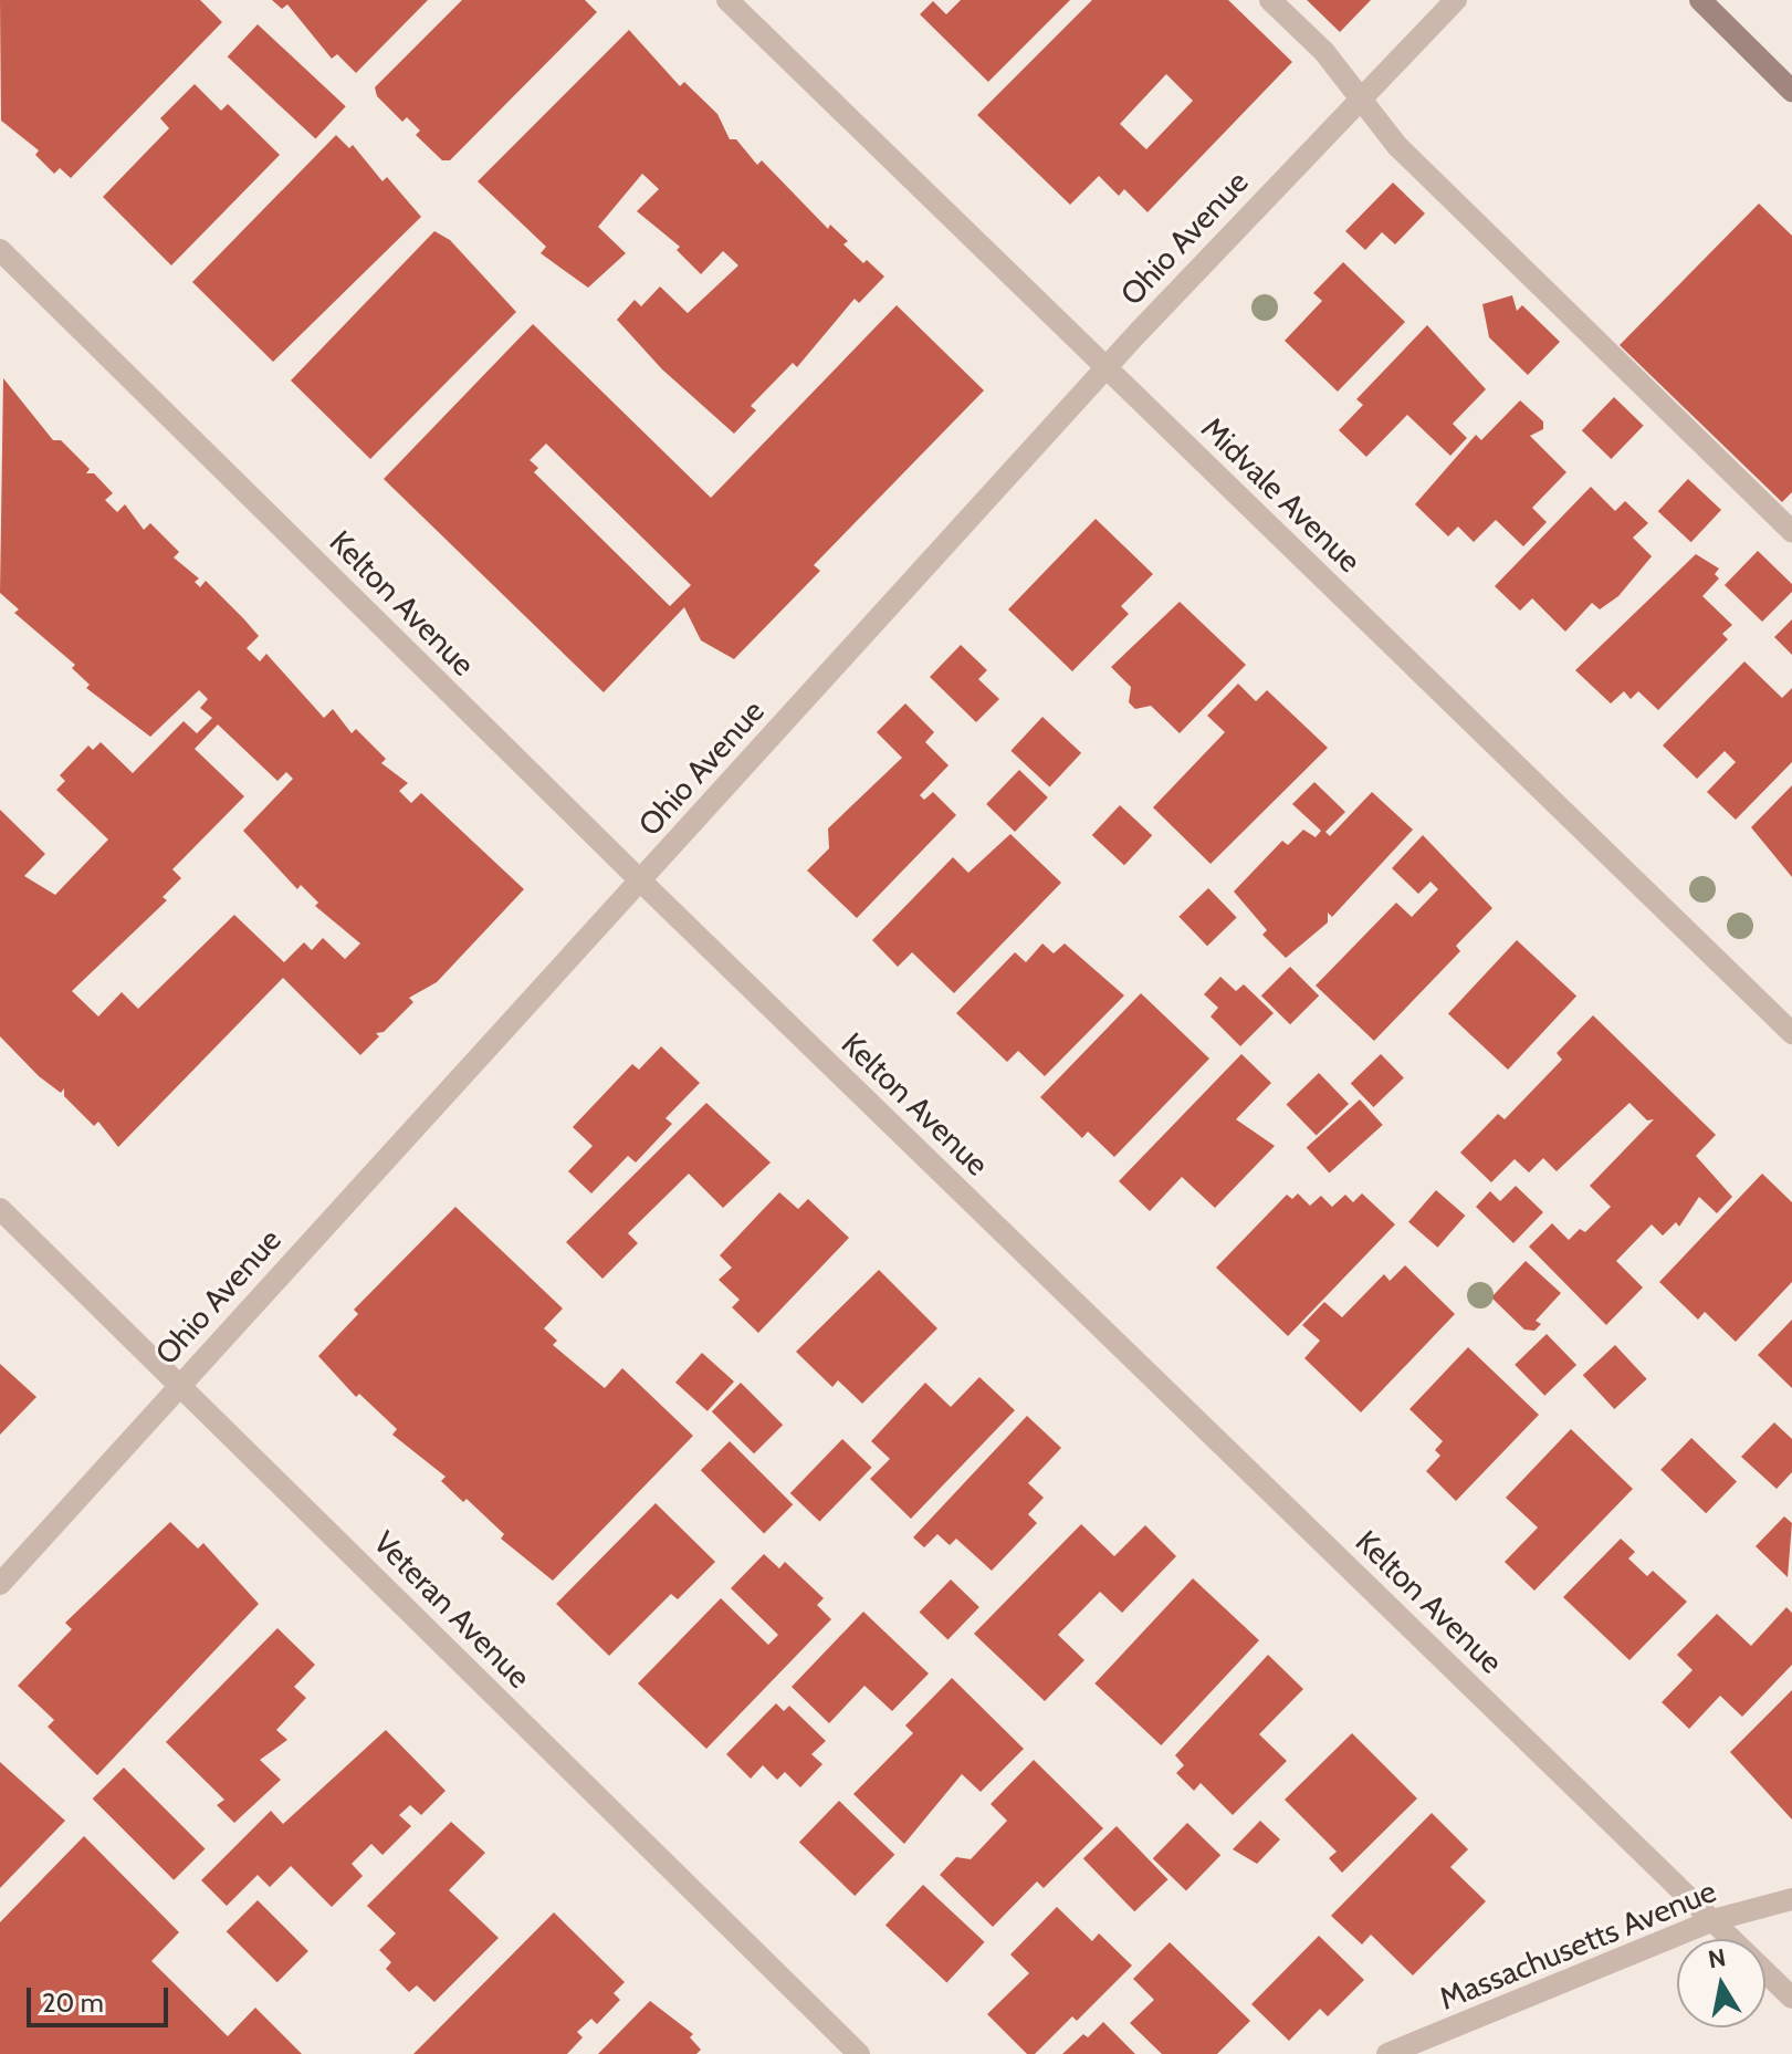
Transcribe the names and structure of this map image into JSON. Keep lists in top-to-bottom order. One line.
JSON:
{"streets":{"street":["Ohio Avenue","Midvale Avenue","Kelton Avenue","Veteran Avenue","Massachusetts Avenue"]},"crossings":[["Ohio Avenue","Midvale Avenue"],["Ohio Avenue","Kelton Avenue"],["Ohio Avenue","Veteran Avenue"],["Kelton Avenue","Massachusetts Avenue"]],"scale_bar":"20 m","north":"top"}
